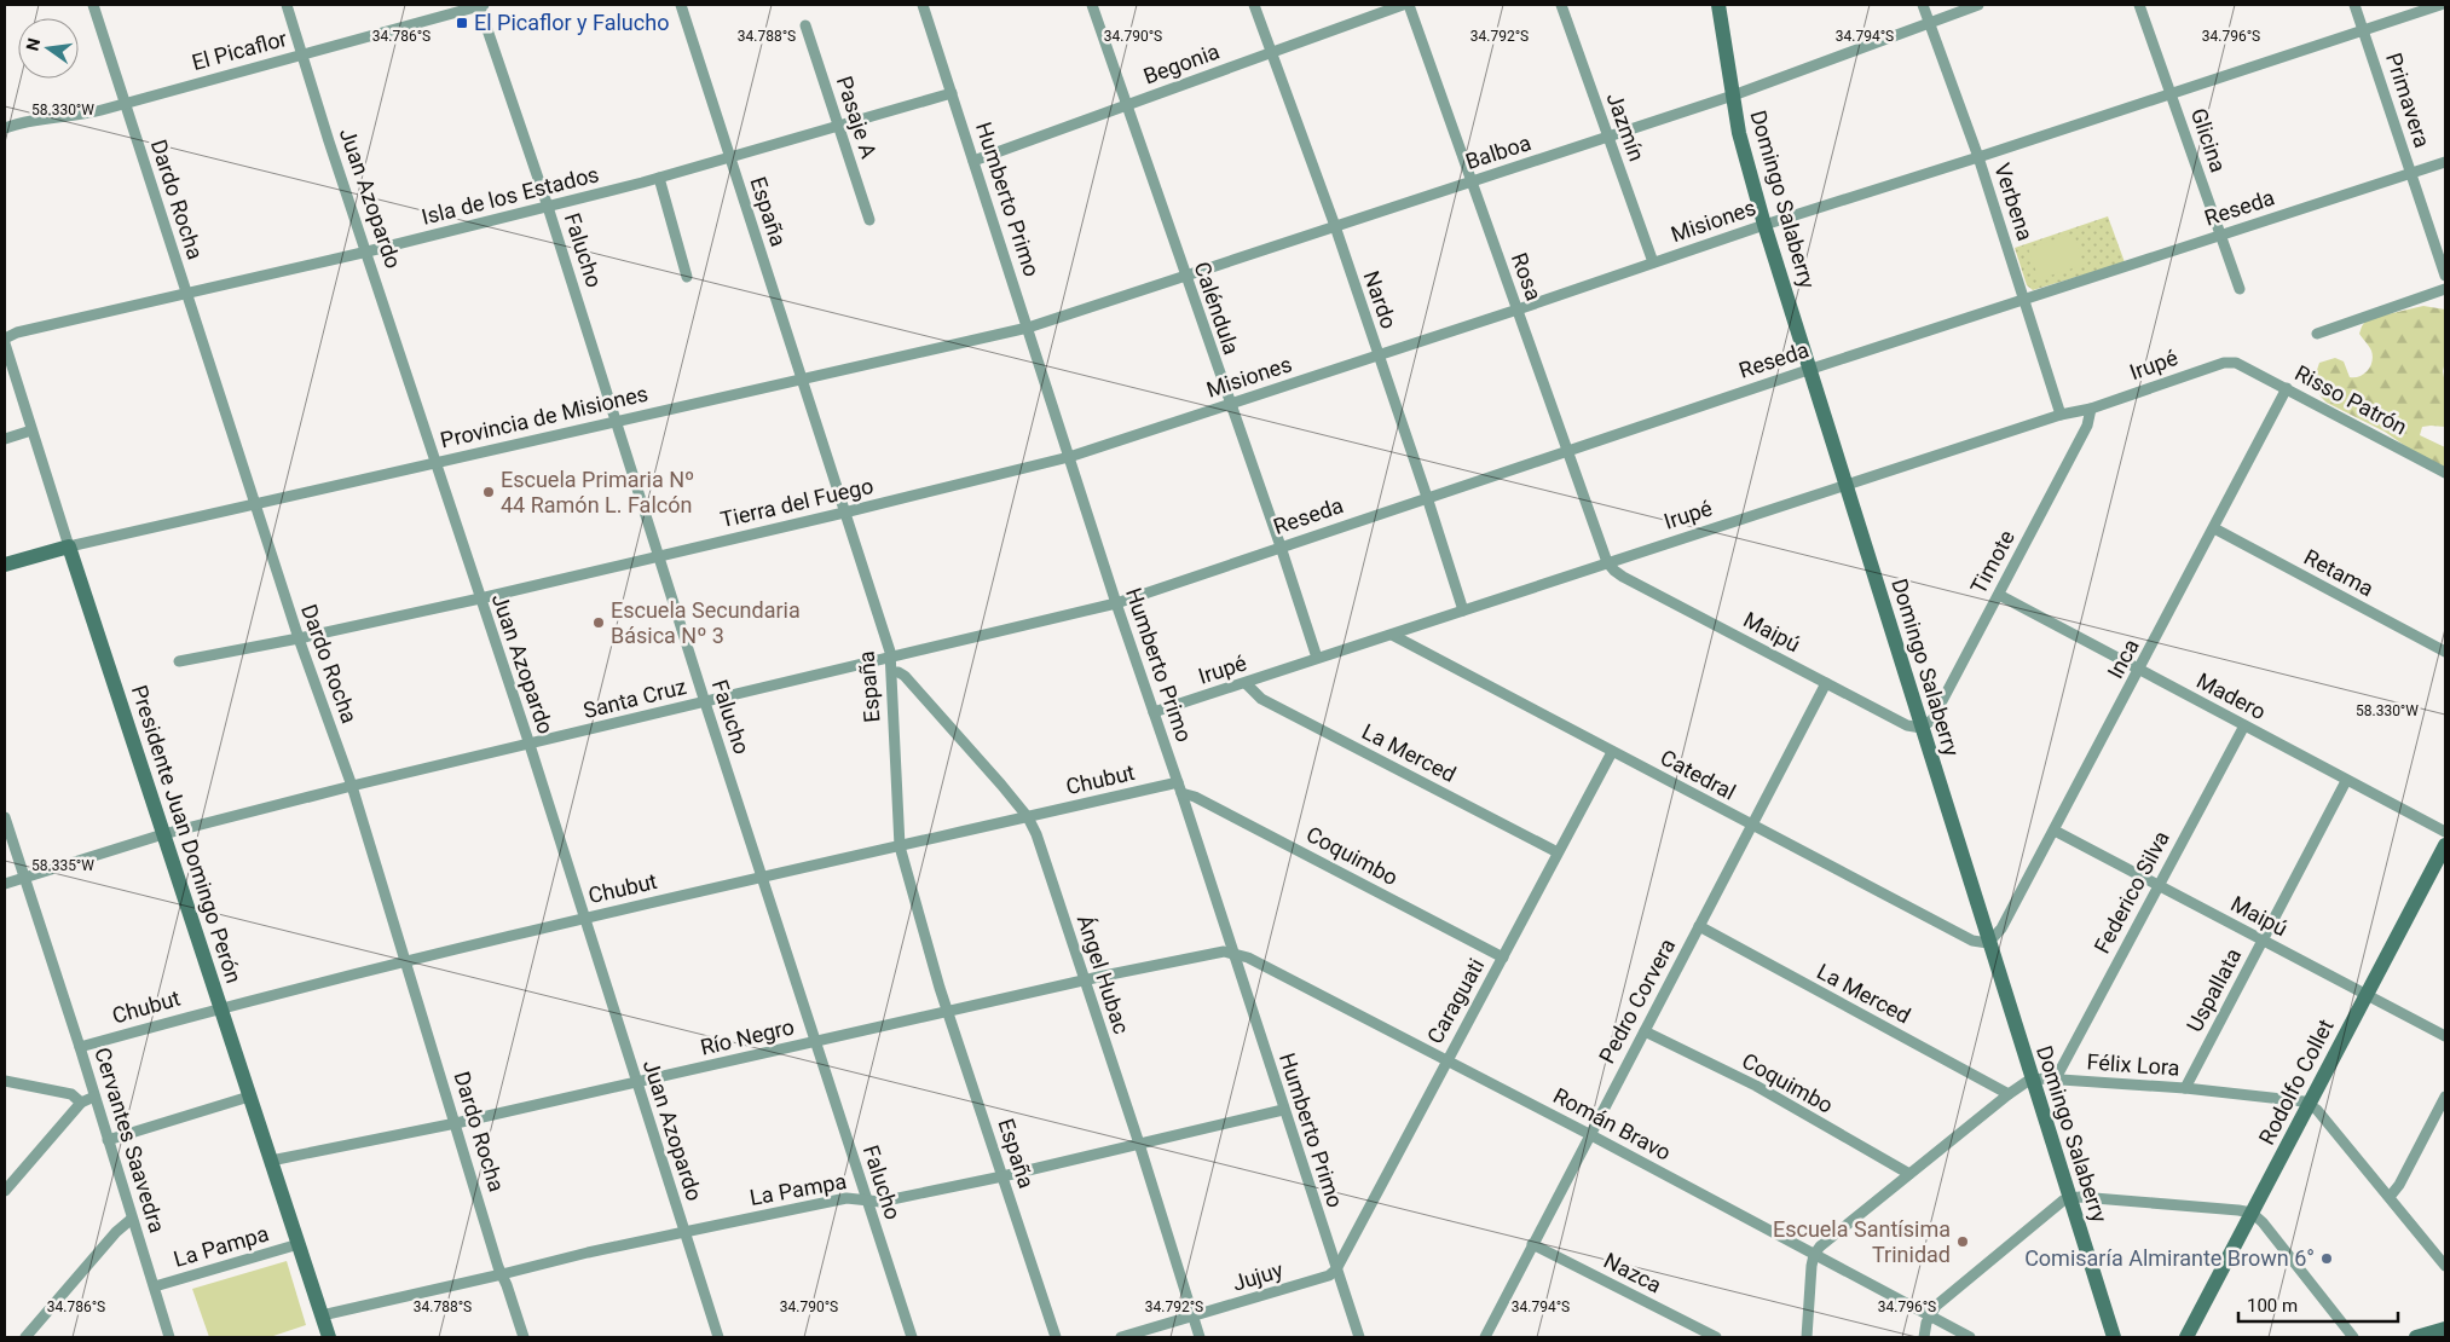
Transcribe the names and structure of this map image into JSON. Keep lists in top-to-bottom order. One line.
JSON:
{"streets":{"street":["El Picaflor","Begonia","Primavera","Pasaje A","Jazmín","Glicina","Balboa","Isla de los Estados","Juan Azopardo","Dardo Rocha","Humberto Primo","Domingo Salaberry","Verbena","Reseda","España","Misiones","Falucho","Rosa","Nardo","Caléndula","Irupé","Risso Patrón","Provincia de Misiones","Tierra del Fuego","Timote","Retama","Maipú","Inca","Madero","Santa Cruz","La Merced","Catedral","Chubut","Presidente Juan Domingo Perón","Coquimbo","Federico Silva","Ángel Hubac","Uspallata","Caraguati","Pedro Corvera","Río Negro","Félix Lora","Rodolfo Collet","Román Bravo","Cervantes Saavedra","La Pampa","Nazca","Jujuy"]},"crossings":[["El Picaflor","Juan Azopardo"],["El Picaflor","Dardo Rocha"],["El Picaflor","Falucho"],["Begonia","Humberto Primo"],["Begonia","Nardo"],["Begonia","Caléndula"],["Primavera","Reseda"],["Primavera","Misiones"],["Pasaje A","Isla de los Estados"],["Jazmín","Balboa"],["Jazmín","Misiones"],["Glicina","Reseda"],["Glicina","Misiones"],["Balboa","Humberto Primo"],["Balboa","Domingo Salaberry"],["Balboa","Verbena"],["Balboa","Rosa"],["Balboa","Nardo"],["Balboa","Caléndula"],["Balboa","Provincia de Misiones"],["Isla de los Estados","Juan Azopardo"],["Isla de los Estados","Dardo Rocha"],["Isla de los Estados","Humberto Primo"],["Isla de los Estados","España"],["Isla de los Estados","Falucho"],["Juan Azopardo","Provincia de Misiones"],["Juan Azopardo","Tierra del Fuego"],["Juan Azopardo","Santa Cruz"],["Juan Azopardo","Chubut"],["Juan Azopardo","Río Negro"],["Juan Azopardo","La Pampa"],["Dardo Rocha","Provincia de Misiones"],["Dardo Rocha","Tierra del Fuego"],["Dardo Rocha","Santa Cruz"],["Dardo Rocha","Chubut"],["Dardo Rocha","Río Negro"],["Dardo Rocha","La Pampa"],["Humberto Primo","Reseda"],["Humberto Primo","Misiones"],["Humberto Primo","Irupé"],["Humberto Primo","Provincia de Misiones"],["Humberto Primo","Tierra del Fuego"],["Humberto Primo","Santa Cruz"],["Humberto Primo","Chubut"],["Humberto Primo","Coquimbo"],["Humberto Primo","Caraguati"],["Humberto Primo","Río Negro"],["Humberto Primo","Román Bravo"],["Humberto Primo","La Pampa"],["Humberto Primo","Jujuy"],["Domingo Salaberry","Reseda"],["Domingo Salaberry","Misiones"],["Domingo Salaberry","Irupé"],["Domingo Salaberry","Timote"],["Domingo Salaberry","Maipú"],["Domingo Salaberry","Inca"],["Domingo Salaberry","Catedral"],["Domingo Salaberry","Félix Lora"],["Verbena","Reseda"],["Verbena","Misiones"],["Verbena","Irupé"],["Reseda","Rosa"],["Reseda","Nardo"],["Reseda","Caléndula"],["Reseda","Santa Cruz"],["España","Provincia de Misiones"],["España","Tierra del Fuego"],["España","Santa Cruz"],["España","Chubut"],["España","Ángel Hubac"],["España","Río Negro"],["España","La Pampa"],["Misiones","Rosa"],["Misiones","Nardo"],["Misiones","Caléndula"],["Misiones","Tierra del Fuego"],["Falucho","Provincia de Misiones"],["Falucho","Tierra del Fuego"],["Falucho","Santa Cruz"],["Falucho","Chubut"],["Falucho","Río Negro"],["Falucho","La Pampa"],["Rosa","Irupé"],["Rosa","Maipú"],["Nardo","Irupé"],["Caléndula","Irupé"],["Irupé","Risso Patrón"],["Irupé","Timote"],["Irupé","Maipú"],["Irupé","La Merced"],["Irupé","Catedral"],["Risso Patrón","Inca"],["Provincia de Misiones","Presidente Juan Domingo Perón"],["Timote","Maipú"],["Timote","Madero"],["Retama","Inca"],["Maipú","Inca"],["Maipú","Federico Silva"],["Maipú","Uspallata"],["Maipú","Pedro Corvera"],["Maipú","Rodolfo Collet"],["Inca","Madero"],["Inca","Catedral"],["Madero","Federico Silva"],["Madero","Uspallata"],["Santa Cruz","Presidente Juan Domingo Perón"],["Santa Cruz","Cervantes Saavedra"],["La Merced","Caraguati"],["La Merced","Pedro Corvera"],["Catedral","Caraguati"],["Catedral","Pedro Corvera"],["Chubut","Presidente Juan Domingo Perón"],["Chubut","Ángel Hubac"],["Chubut","Cervantes Saavedra"],["Presidente Juan Domingo Perón","Río Negro"],["Presidente Juan Domingo Perón","La Pampa"],["Coquimbo","Caraguati"],["Coquimbo","Pedro Corvera"],["Federico Silva","Félix Lora"],["Ángel Hubac","Río Negro"],["Ángel Hubac","La Pampa"],["Ángel Hubac","Jujuy"],["Uspallata","Félix Lora"],["Caraguati","Román Bravo"],["Caraguati","Jujuy"],["Pedro Corvera","Román Bravo"],["Pedro Corvera","Nazca"],["Río Negro","Román Bravo"],["Félix Lora","Rodolfo Collet"],["Cervantes Saavedra","La Pampa"]],"places":{"transit":["El Picaflor y Falucho"],"other":["Escuela Primaria Nº 44 Ramón L. Falcón","Escuela Secundaria Básica Nº 3","Escuela Santísima Trinidad","Comisaría Almirante Brown 6°"]},"scale_bar":"100 m","north":"left","coordinates":["34.786°S","34.788°S","34.790°S","34.792°S","34.794°S","34.796°S","58.330°W","58.335°W"]}
